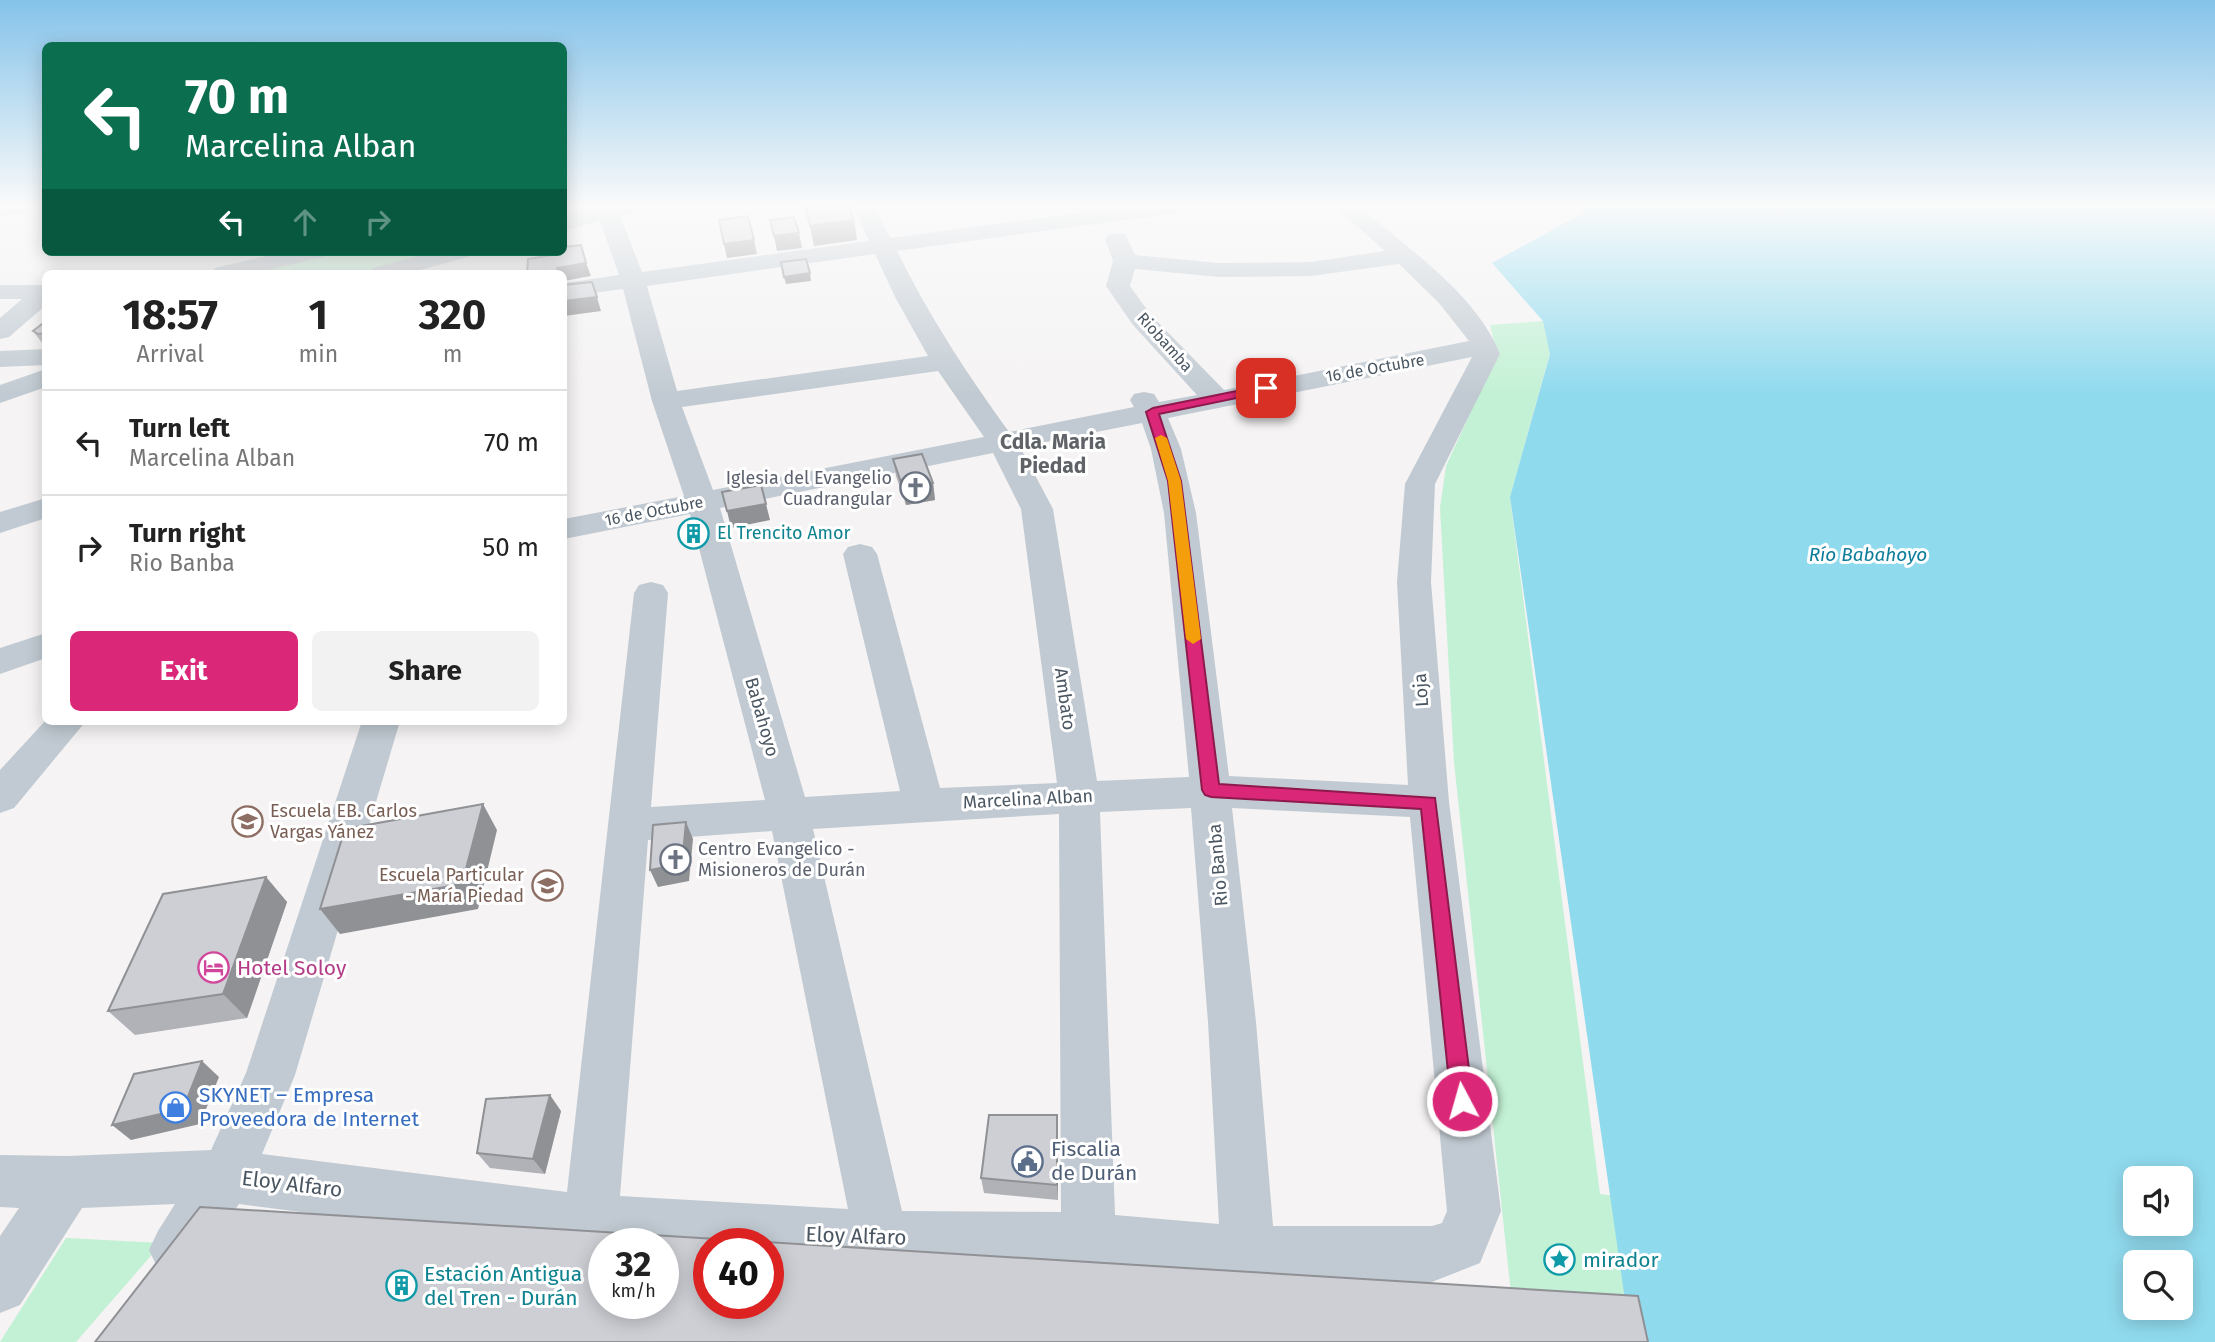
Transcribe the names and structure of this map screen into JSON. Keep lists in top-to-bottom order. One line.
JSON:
{"streets":{"street":["Riobamba","16 de Octubre","Loja","Ambato","Babahoyo","Marcelina Alban","Rio Banba","Eloy Alfaro"]},"crossings":[["Riobamba","16 de Octubre"],["16 de Octubre","Loja"],["16 de Octubre","Ambato"],["16 de Octubre","Babahoyo"],["16 de Octubre","Rio Banba"],["Loja","Marcelina Alban"],["Loja","Eloy Alfaro"],["Ambato","Marcelina Alban"],["Ambato","Eloy Alfaro"],["Babahoyo","Marcelina Alban"],["Babahoyo","Eloy Alfaro"],["Marcelina Alban","Rio Banba"],["Rio Banba","Eloy Alfaro"]],"districts":["Cdla. Maria Piedad"],"water":["Río Babahoyo"],"places":{"church":["Iglesia del Evangelio Cuadrangular","Centro Evangelico - Misioneros de Durán"],"building":["El Trencito Amor","Estación Antigua del Tren - Durán"],"school or university":["Escuela EB. Carlos Vargas Yánez","Escuela Particular - María Piedad"],"hotel":["Hotel Soloy"],"shop":["SKYNET – Empresa Proveedora de Internet"],"public building":["Fiscalia de Durán"],"place":["mirador"]},"page":{"turn":["70 m","Marcelina Alban"],"eta":["18:57","Arrival","1","min","320","m"],"list":[{"name":"Turn left","note":"Marcelina Alban","value":"70 m"},{"name":"Turn right","note":"Rio Banba","value":"50 m"}],"buttons":["Exit","Share"],"speed":"32 km/h","limit":"40"}}
